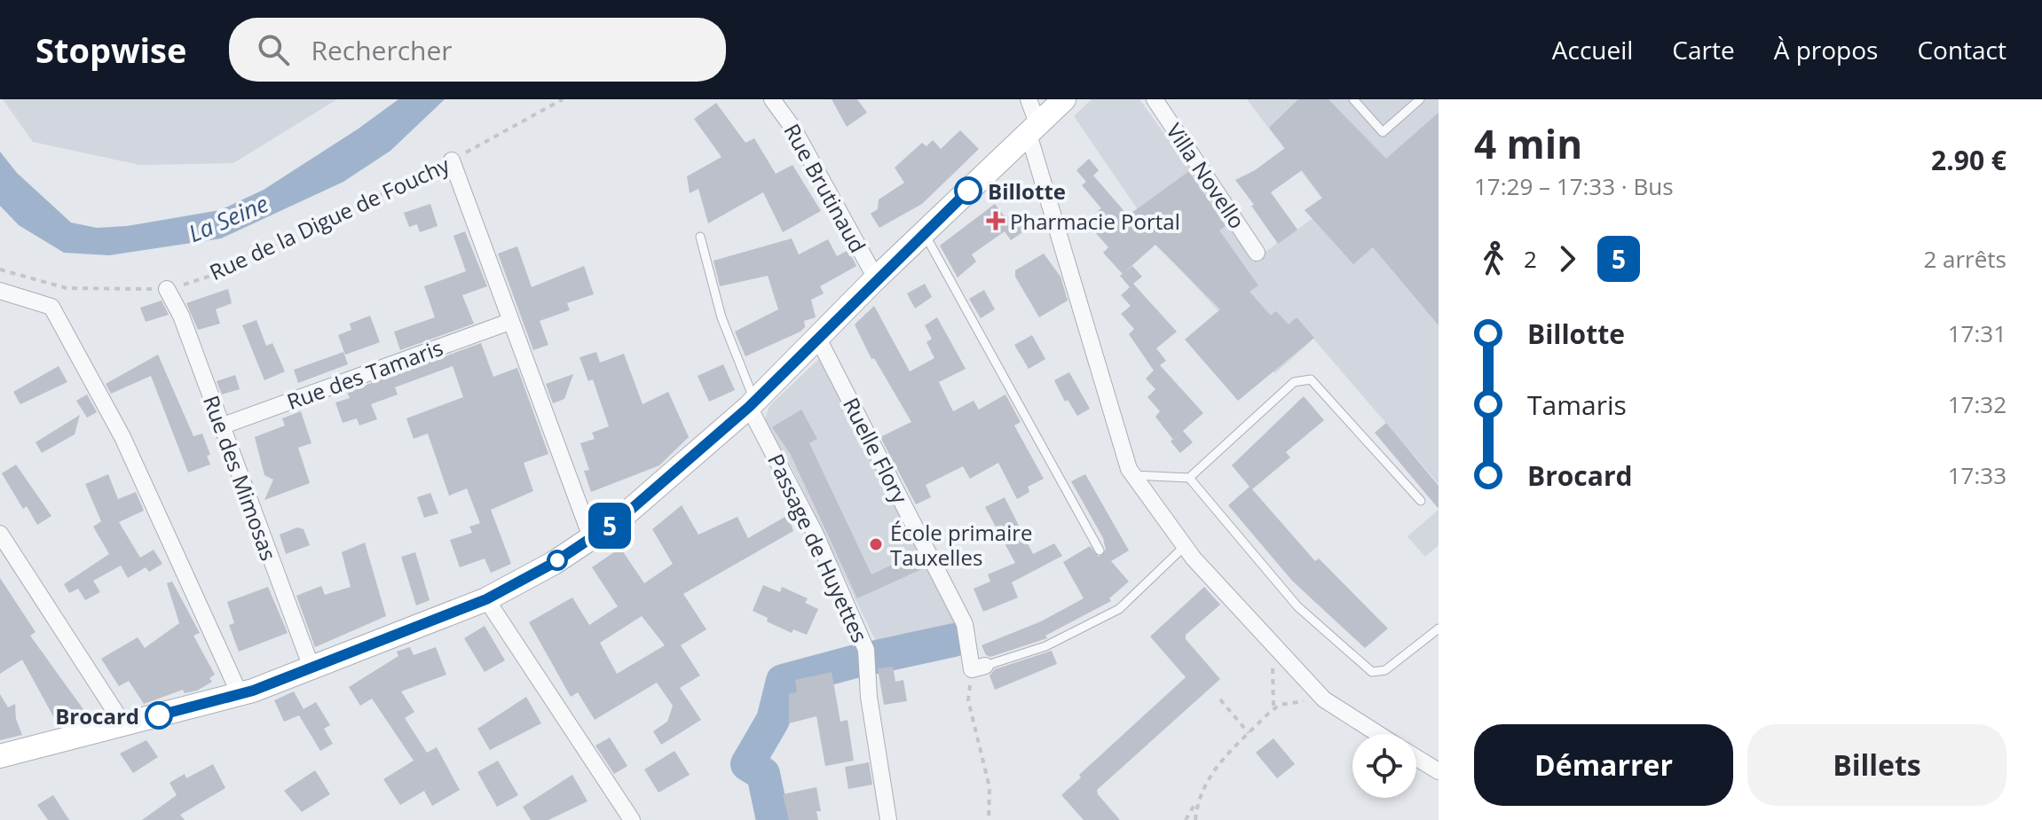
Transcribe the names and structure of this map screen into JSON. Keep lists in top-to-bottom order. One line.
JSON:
{"streets":{"street":["Villa Novello","Rue Brutinaud","Rue des Tamaris","Ruelle Flory","Rue des Mimosas","Passage de Huyettes"],"path":["Rue de la Digue de Fouchy"]},"crossings":[["Rue de la Digue de Fouchy","Rue des Mimosas"],["Rue des Tamaris","Rue des Mimosas"]],"water":["La Seine"],"places":{"other":["Billotte","École primaire Tauxelles","Brocard"],"health":["Pharmacie Portal"]},"lines":["bus line 5"],"page":{"header":"Stopwise","search":"Rechercher","nav":["Accueil","Carte","À propos","Contact"],"on_map":"5","heading":["4 min","17:29 – 17:33 · Bus","2.90 €"],"legs":["2","5","2 arrêts"],"list":[{"name":"Billotte","value":"17:31"},{"name":"Tamaris","value":"17:32"},{"name":"Brocard","value":"17:33"}],"buttons":["Démarrer","Billets"]}}
